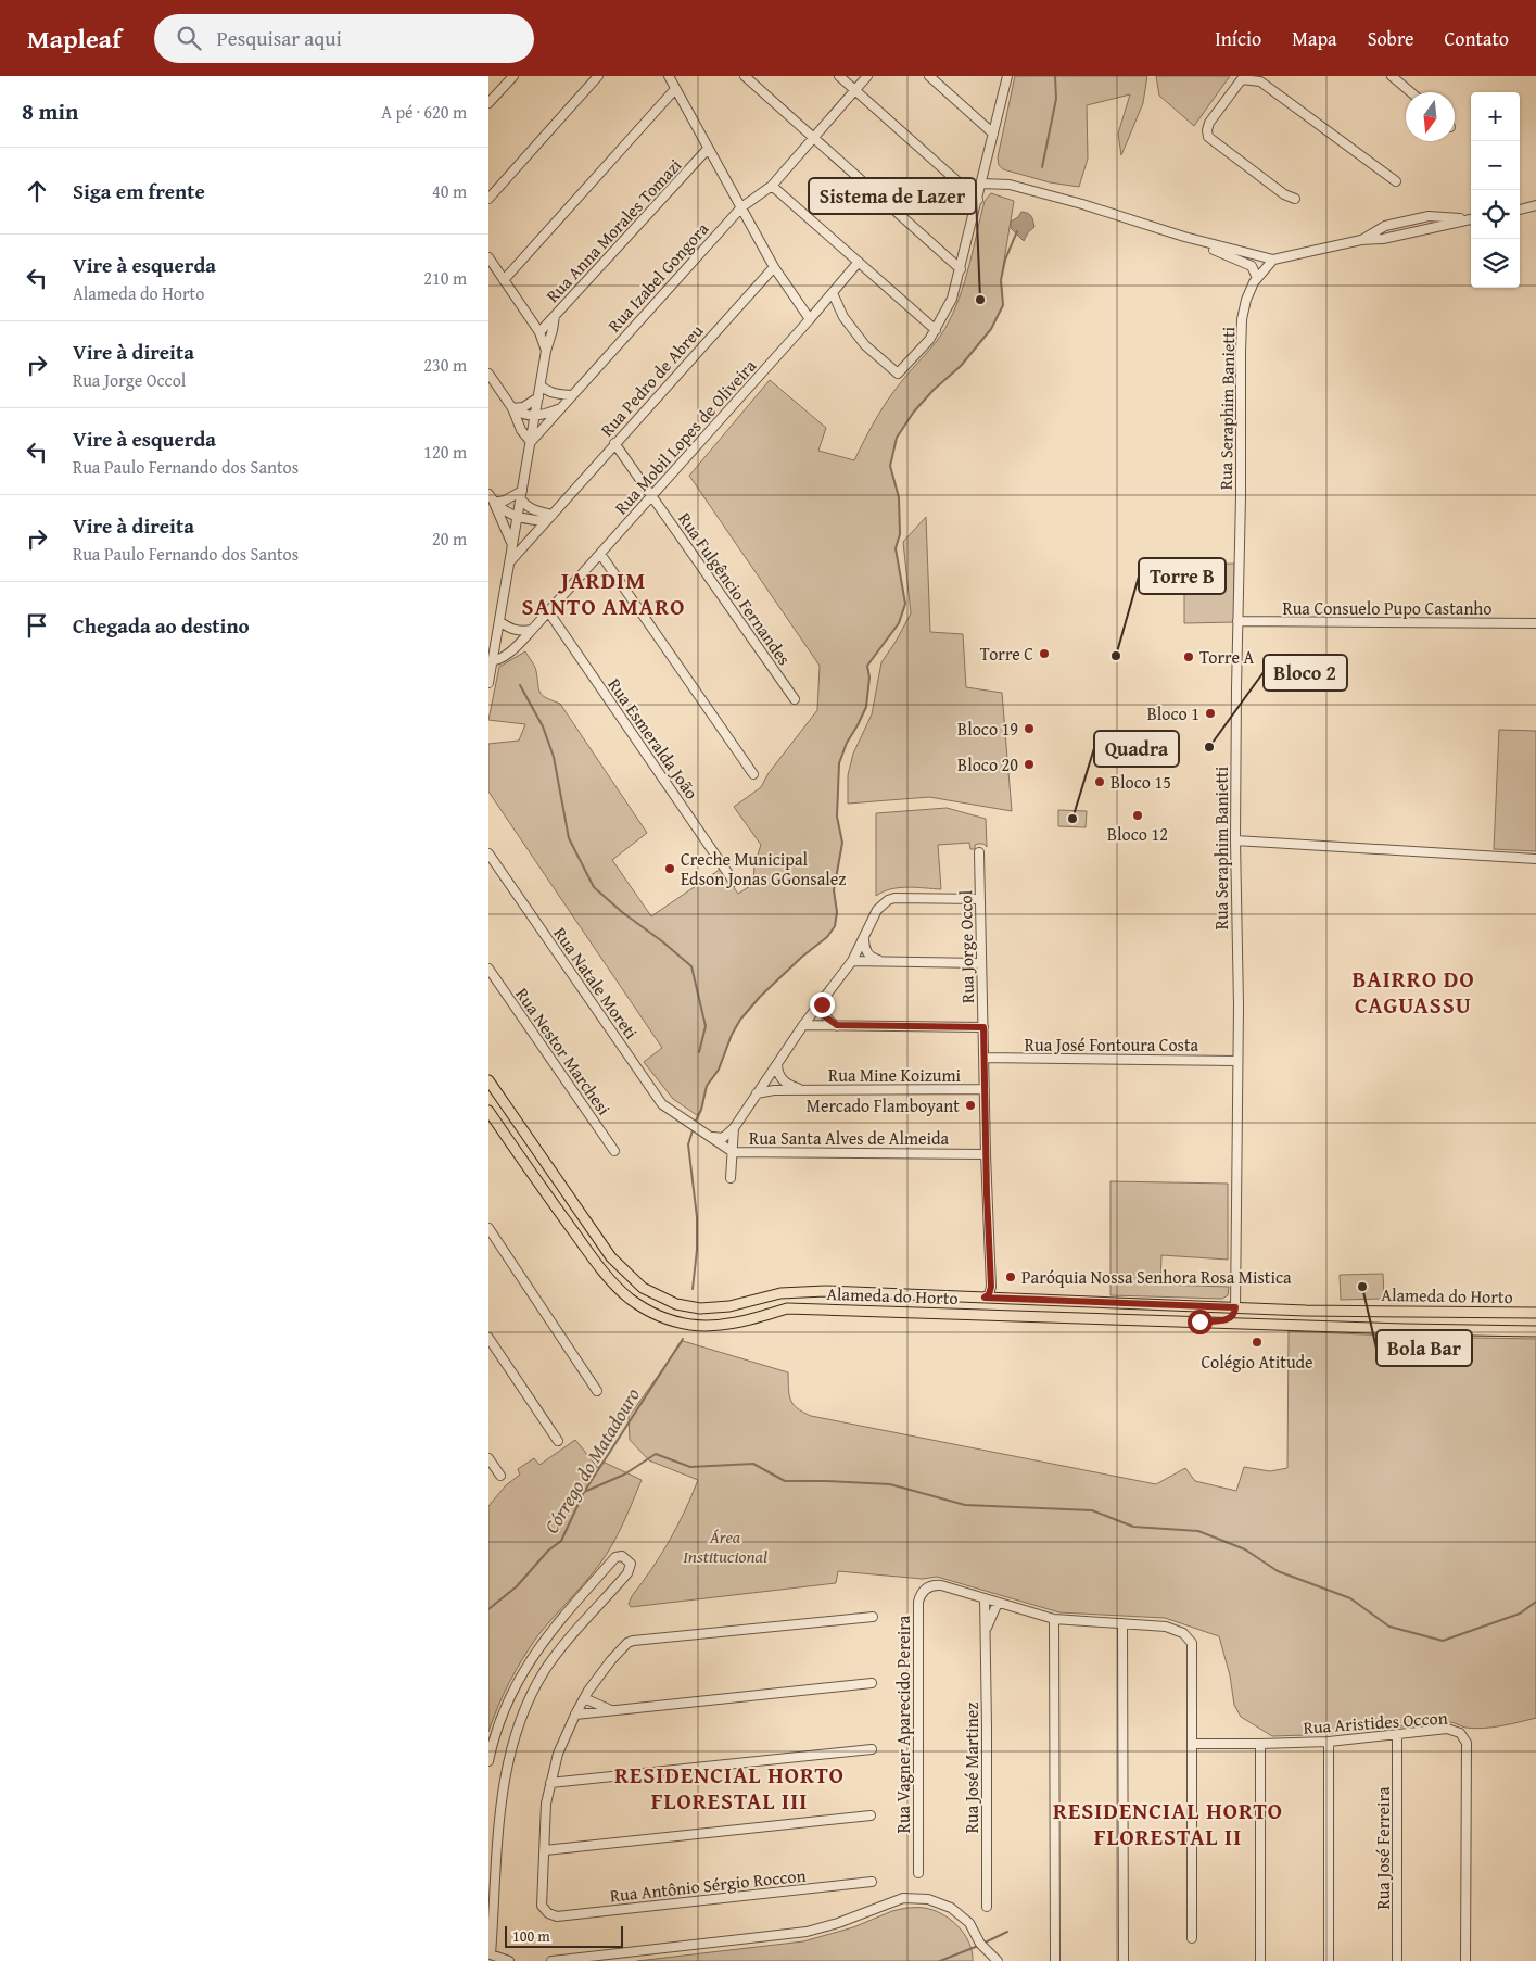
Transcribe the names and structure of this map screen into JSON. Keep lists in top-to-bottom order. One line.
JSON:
{"streets":{"main road":["Alameda do Horto"],"street":["Rua Anna Morales Tomazi","Rua Izabel Gongora","Rua Pedro de Abreu","Rua Seraphim Banietti","Rua Mobil Lopes de Oliveira","Rua Fulgêncio Fernandes","Rua Consuelo Pupo Castanho","Rua Esmeralda João","Rua Jorge Occol","Rua Natale Moreti","Rua José Fontoura Costa","Rua Nestor Marchesi","Rua Mine Koizumi","Rua Santa Alves de Almeida","Rua Aristides Occon","Rua Vagner Aparecido Pereira","Rua José Martinez","Rua José Ferreira","Rua Antônio Sérgio Roccon"]},"crossings":[["Rua Pedro de Abreu","Rua Fulgêncio Fernandes"],["Rua Seraphim Banietti","Rua Consuelo Pupo Castanho"],["Rua Seraphim Banietti","Rua José Fontoura Costa"],["Rua Seraphim Banietti","Alameda do Horto"],["Rua Mobil Lopes de Oliveira","Rua Fulgêncio Fernandes"],["Rua Mobil Lopes de Oliveira","Rua Esmeralda João"],["Rua Jorge Occol","Rua José Fontoura Costa"],["Rua Jorge Occol","Rua Mine Koizumi"],["Rua Jorge Occol","Rua Santa Alves de Almeida"],["Rua Jorge Occol","Alameda do Horto"],["Rua Natale Moreti","Rua Santa Alves de Almeida"],["Rua Aristides Occon","Rua Vagner Aparecido Pereira"],["Rua Aristides Occon","Rua José Ferreira"],["Rua Vagner Aparecido Pereira","Rua José Martinez"]],"districts":["JARDIM SANTO AMARO","BAIRRO DO CAGUASSU","RESIDENCIAL HORTO FLORESTAL III","RESIDENCIAL HORTO FLORESTAL II"],"water":["Córrego do Matadouro"],"parks":["Área Institucional"],"places":["Sistema de Lazer","Torre C","Torre B","Torre A","Bloco 1","Bloco 19","Bloco 2","Bloco 20","Bloco 15","Bloco 12","Quadra","Creche Municipal Edson Jonas GGonsalez","Mercado Flamboyant","Paróquia Nossa Senhora Rosa Mistica","Bola Bar","Colégio Atitude"],"scale_bar":"100 m","north":"bottom","page":{"header":"Mapleaf","search":"Pesquisar aqui","nav":["Início","Mapa","Sobre","Contato"],"heading":["8 min","A pé · 620 m"],"map_buttons":["+","−"],"list":[["Siga em frente","40 m"],["Vire à esquerda","Alameda do Horto","210 m"],["Vire à direita","Rua Jorge Occol","230 m"],["Vire à esquerda","Rua Paulo Fernando dos Santos","120 m"],["Vire à direita","Rua Paulo Fernando dos Santos","20 m"],"Chegada ao destino"],"scale":"100 m"}}
